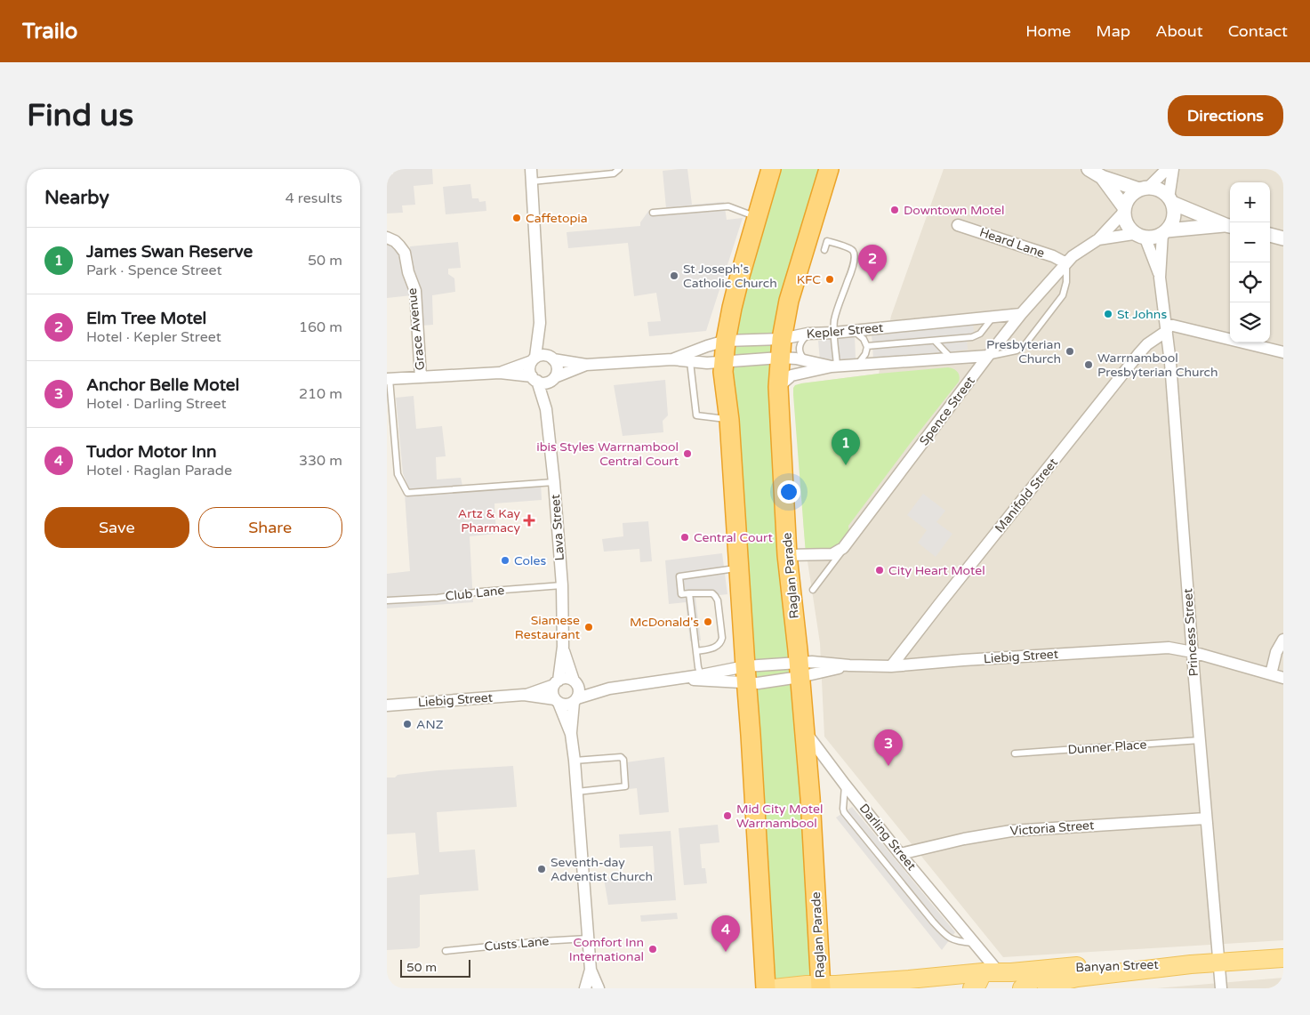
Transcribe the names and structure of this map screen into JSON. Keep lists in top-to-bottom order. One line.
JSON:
{"streets":{"highway":["Raglan Parade"],"main road":["Banyan Street"],"street":["Heard Lane","Grace Avenue","Kepler Street","Spence Street","Manifold Street","Lava Street","Princess Street","Liebig Street","Victoria Street","Darling Street"],"lane":["Club Lane","Dunner Place","Custs Lane"]},"crossings":[["Heard Lane","Spence Street"],["Kepler Street","Spence Street"],["Kepler Street","Lava Street"],["Kepler Street","Raglan Parade"],["Spence Street","Raglan Parade"],["Spence Street","Princess Street"],["Manifold Street","Princess Street"],["Manifold Street","Liebig Street"],["Lava Street","Club Lane"],["Lava Street","Liebig Street"],["Raglan Parade","Liebig Street"],["Raglan Parade","Darling Street"],["Princess Street","Liebig Street"],["Princess Street","Dunner Place"],["Princess Street","Victoria Street"],["Princess Street","Banyan Street"],["Victoria Street","Darling Street"]],"places":{"other":["Downtown Motel","Caffetopia","St Joseph's Catholic Church","KFC","St Johns","Presbyterian Church","Warrnambool Presbyterian Church","ibis Styles Warrnambool Central Court","Central Court","Coles","City Heart Motel","McDonald's","Siamese Restaurant","ANZ","Mid City Motel Warrnambool","Seventh-day Adventist Church","Comfort Inn International"],"health":["Artz & Kay Pharmacy"]},"scale_bar":"50 m","page":{"header":"Trailo","nav":["Home","Map","About","Contact"],"buttons":["Directions",["Save","Share"]],"title":"Find us","heading":["Nearby","4 results"],"map_buttons":["+","−"],"list":[{"mark":"1","name":"James Swan Reserve","note":"Park · Spence Street","value":"50 m"},{"mark":"2","name":"Elm Tree Motel","note":"Hotel · Kepler Street","value":"160 m"},{"mark":"3","name":"Anchor Belle Motel","note":"Hotel · Darling Street","value":"210 m"},{"mark":"4","name":"Tudor Motor Inn","note":"Hotel · Raglan Parade","value":"330 m"}],"pins":["2","1","3","4"],"scale":"50 m"}}
